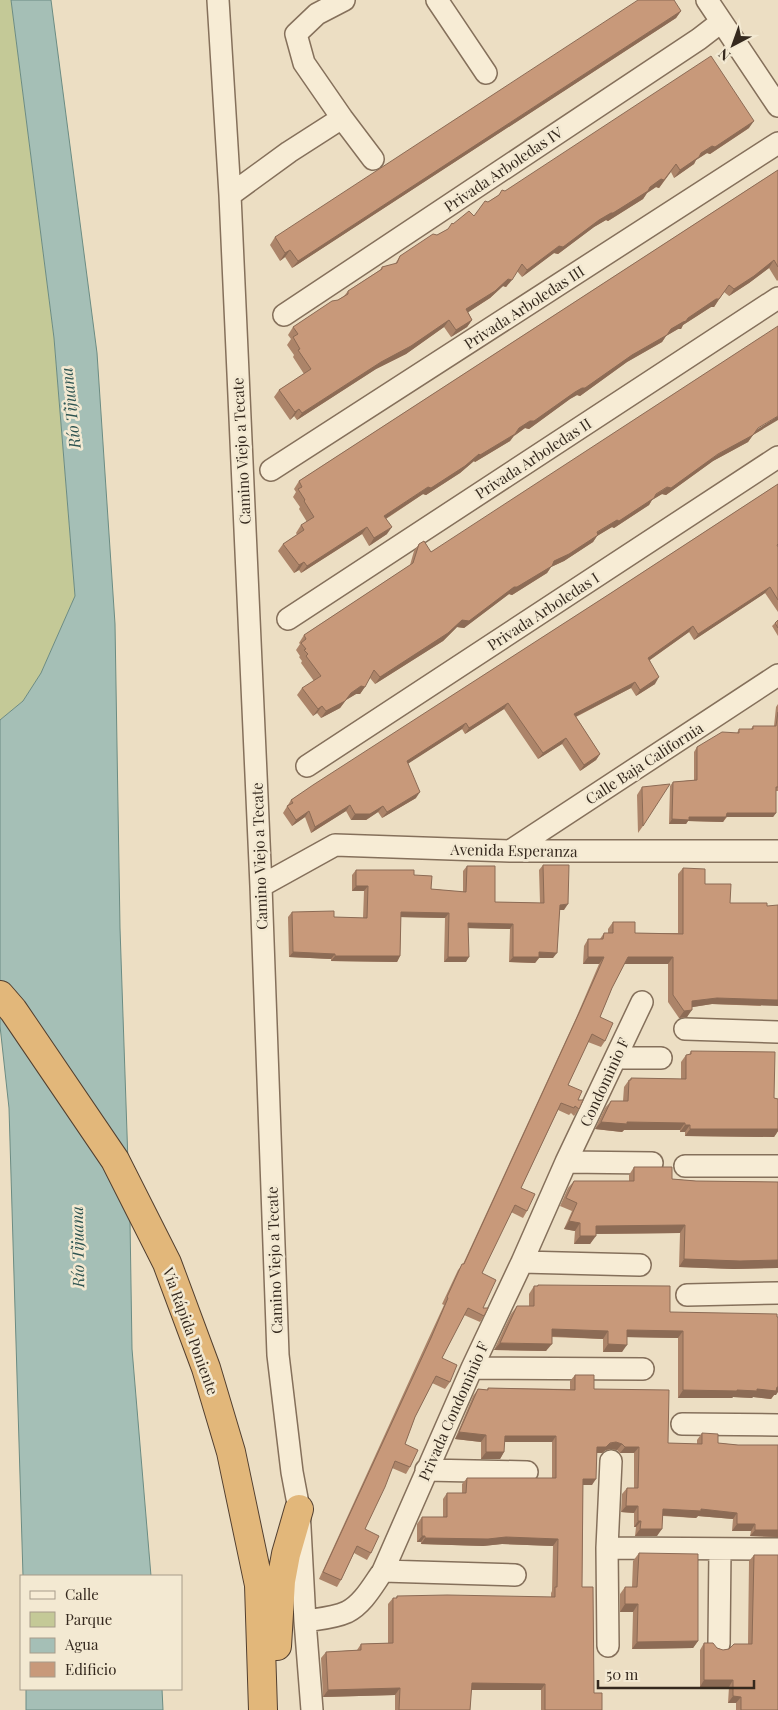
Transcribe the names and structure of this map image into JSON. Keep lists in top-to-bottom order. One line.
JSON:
{"streets":{"highway":["Vía Rápida Poniente"],"street":["Privada Arboledas IV","Privada Arboledas III","Camino Viejo a Tecate","Privada Arboledas II","Privada Arboledas I","Calle Baja California","Avenida Esperanza","Condominio F","Privada Condominio F"]},"crossings":[["Camino Viejo a Tecate","Avenida Esperanza"],["Camino Viejo a Tecate","Privada Condominio F"],["Calle Baja California","Avenida Esperanza"],["Condominio F","Privada Condominio F"]],"water":["Río Tijuana"],"legend":["Calle","Parque","Agua","Edificio"],"scale_bar":"50 m","north":"bottom left"}
